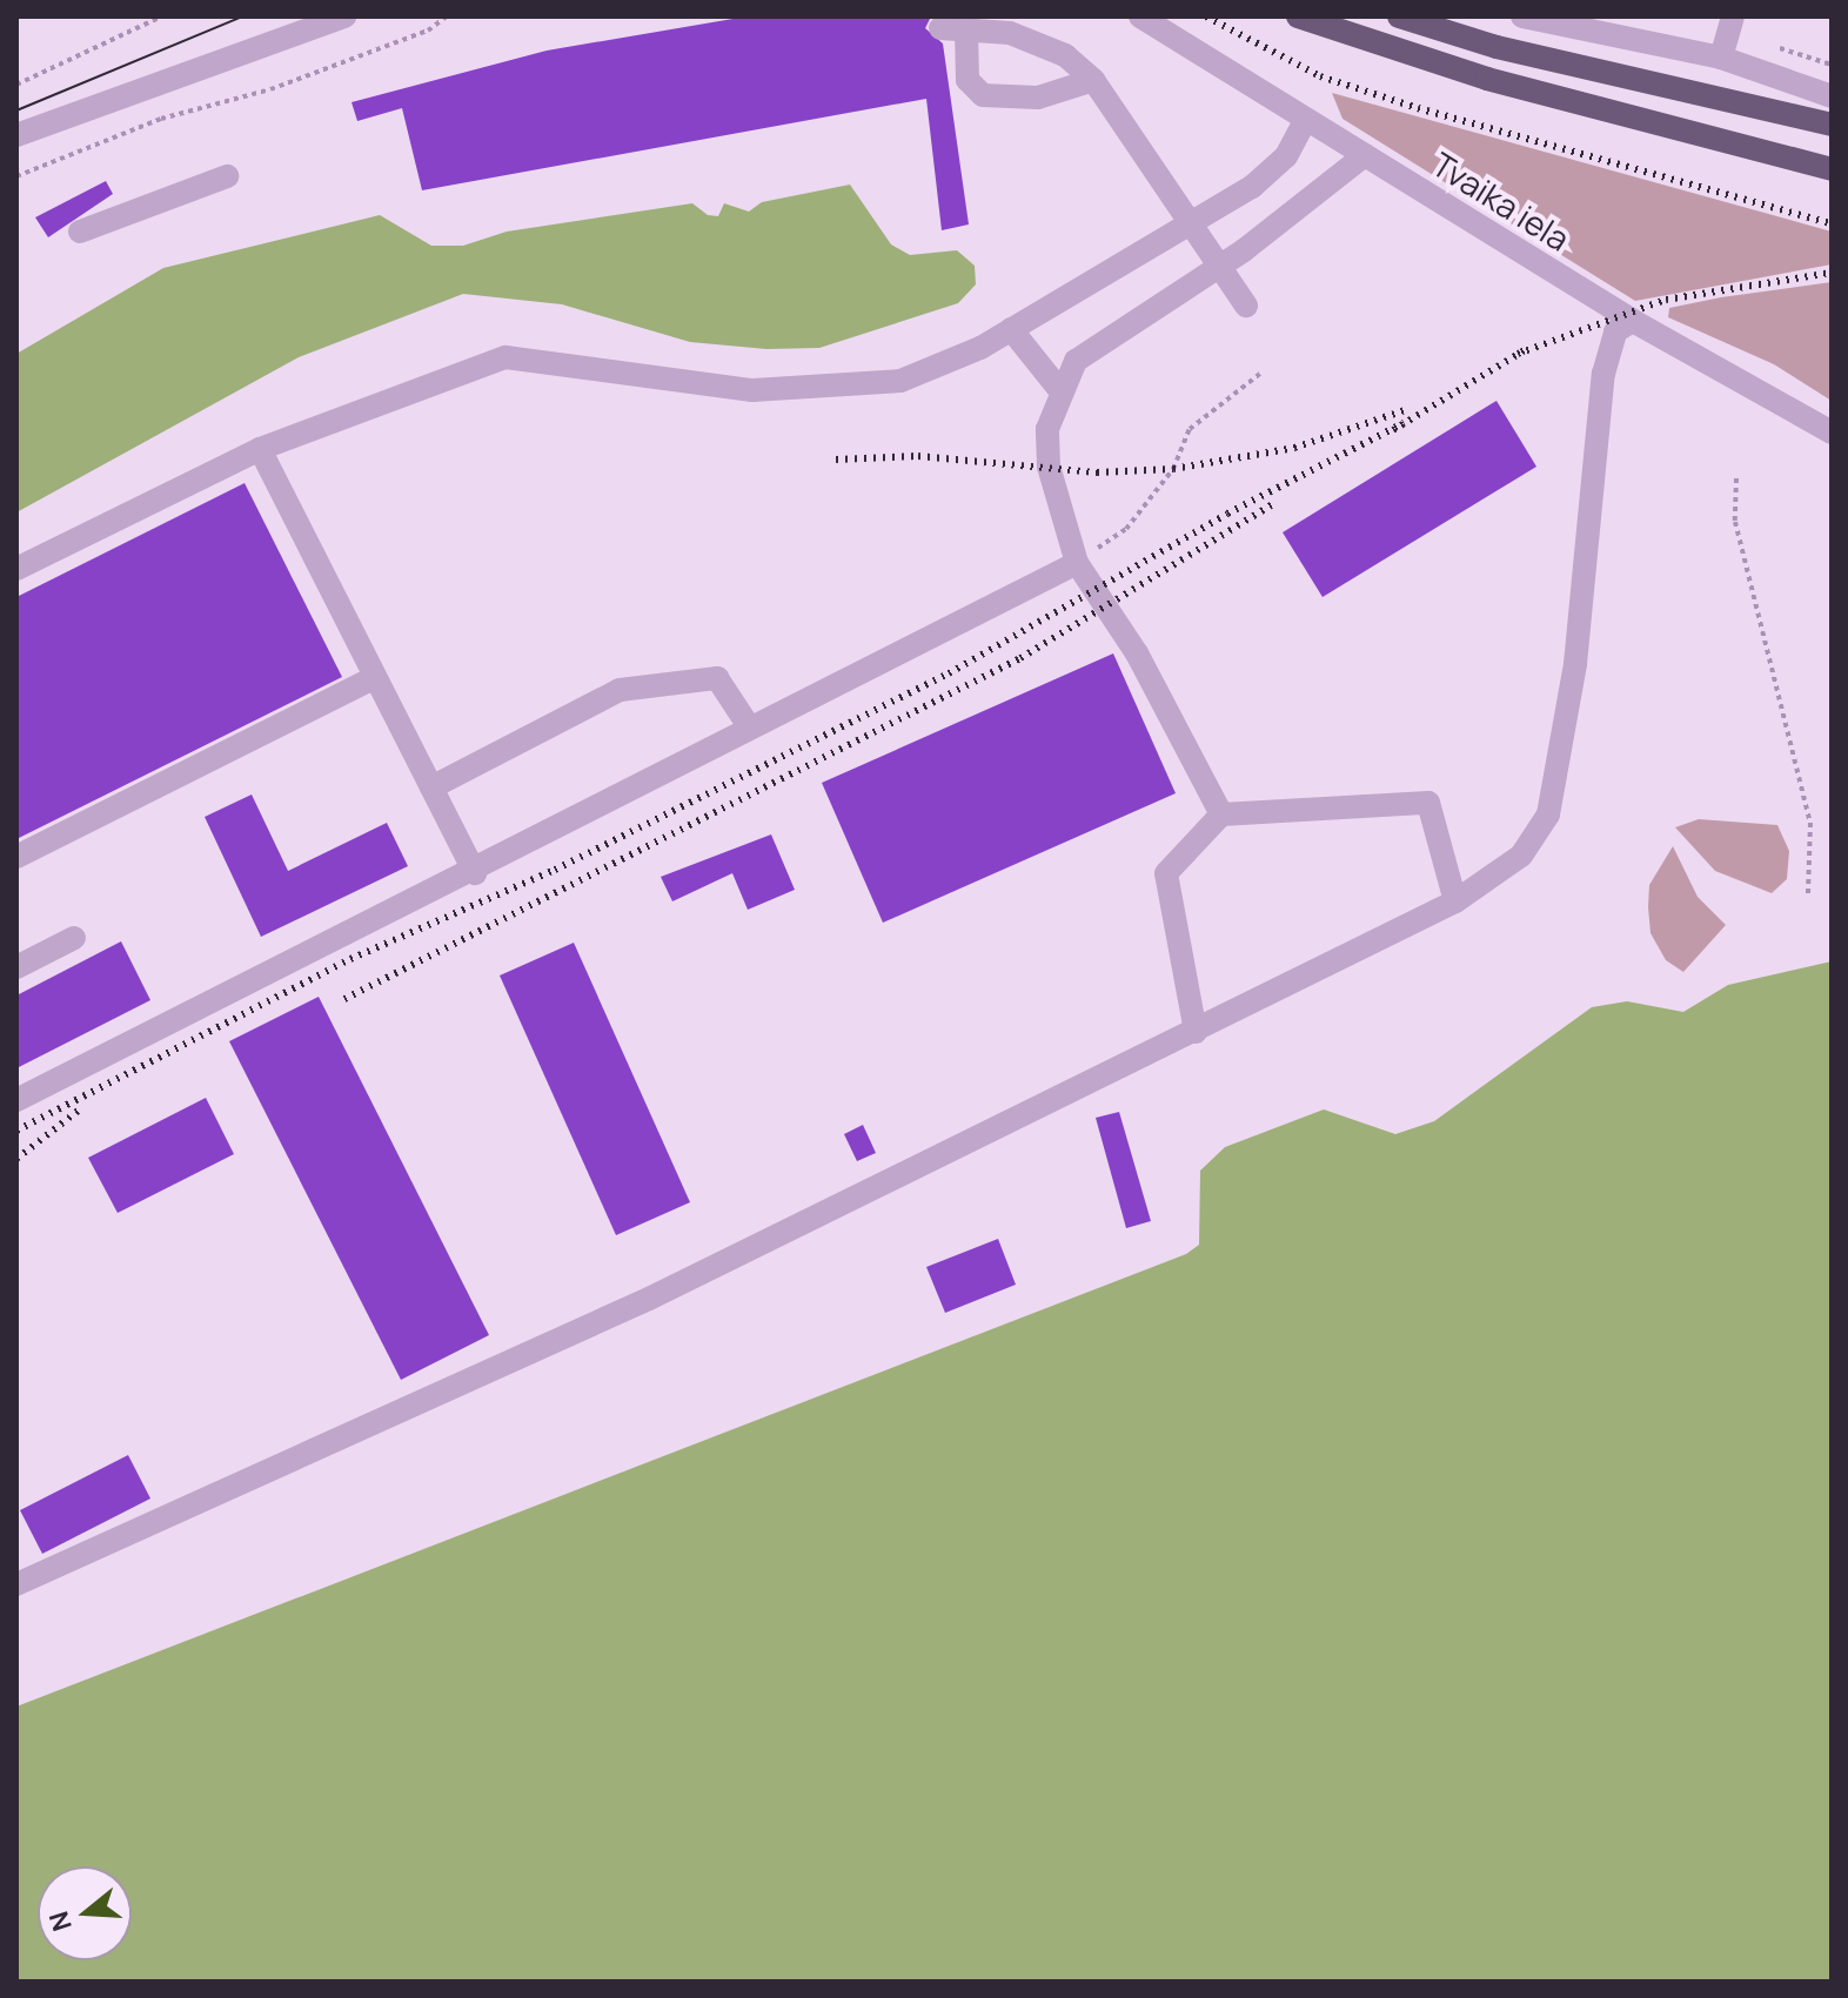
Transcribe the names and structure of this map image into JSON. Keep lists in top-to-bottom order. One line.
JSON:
{"streets":{"street":["Tvaika iela"]},"north":"left"}
